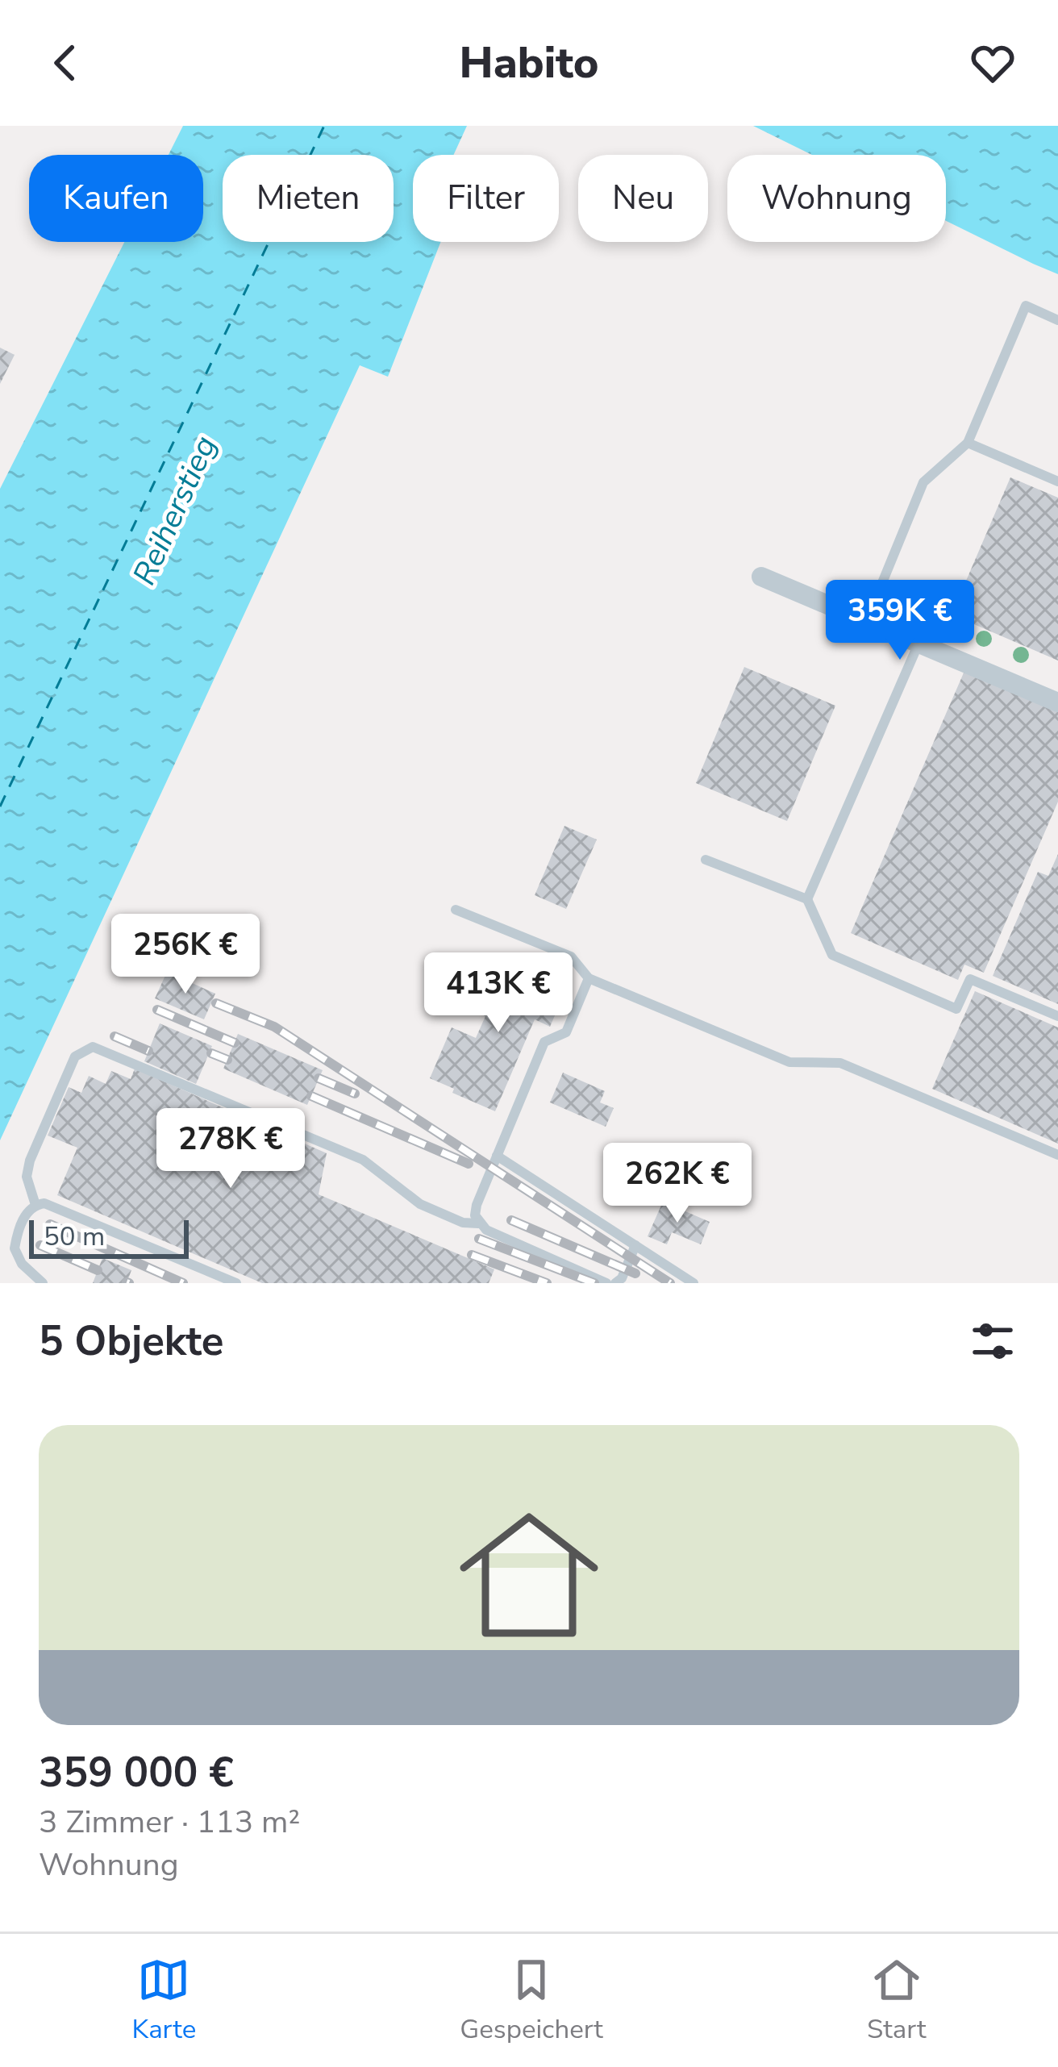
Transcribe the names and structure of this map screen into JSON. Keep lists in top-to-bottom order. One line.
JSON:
{"water":["Reiherstieg"],"scale_bar":"50 m","page":{"header":"Habito","chip":["Kaufen","Mieten","Filter","Neu","Wohnung"],"price":["359K €","256K €","413K €","278K €","262K €"],"scale":"50 m","heading":"5 Objekte","list":[{"name":"359 000 €","note":"3 Zimmer · 113 m² · Wohnung"}],"tabs":["Karte","Gespeichert","Start"]}}
